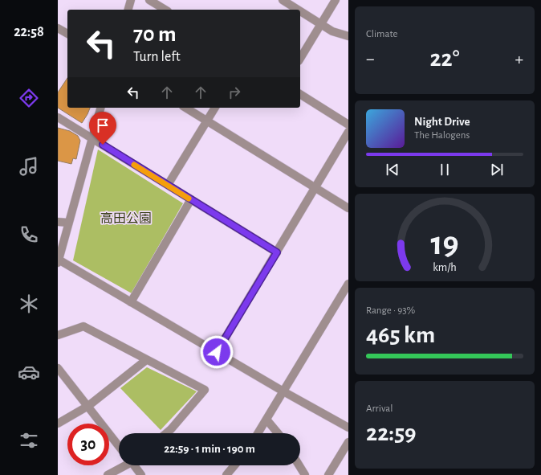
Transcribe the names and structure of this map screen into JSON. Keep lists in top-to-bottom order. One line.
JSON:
{"parks":["高田公園"],"page":{"tabs":"22:58","tile":["Climate",["Range · 93%","465 km"],["Arrival","22:59"]],"turn":["70 m","Turn left"],"heat":["−","22°","+"],"song":["Night Drive","The Halogens"],"limit":"30","trip":"22:59 · 1 min · 190 m","gauge":["19","km/h"]}}
